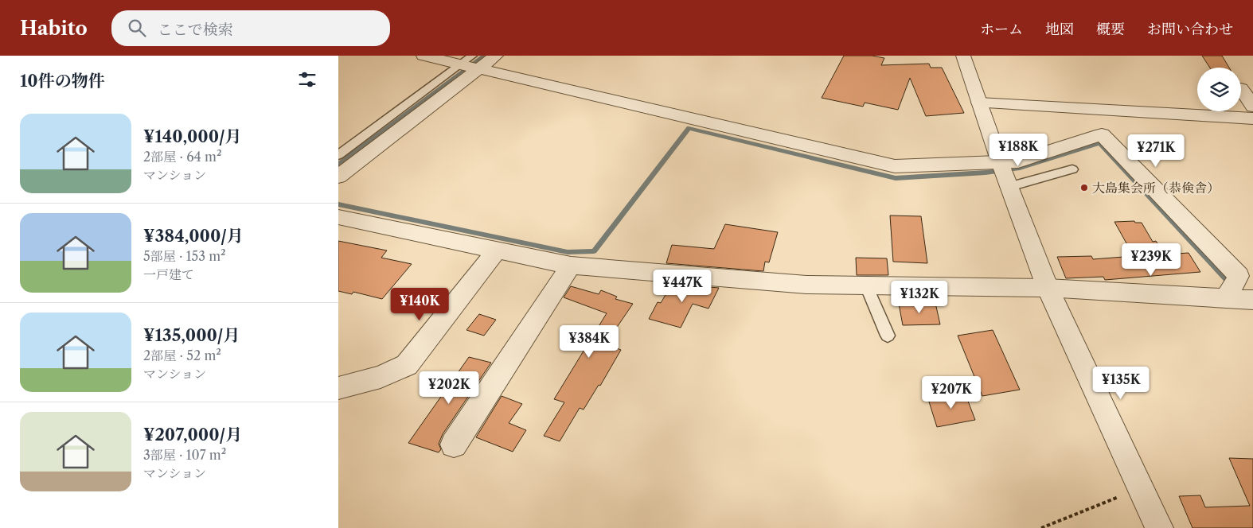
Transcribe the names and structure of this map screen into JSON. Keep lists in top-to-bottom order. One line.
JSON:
{"places":["大島集会所（恭倹舎）"],"page":{"header":"Habito","search":"ここで検索","nav":["ホーム","地図","概要","お問い合わせ"],"heading":"10件の物件","list":[{"name":"¥140,000/月","note":"2部屋 · 64 m² · マンション"},{"name":"¥384,000/月","note":"5部屋 · 153 m² · 一戸建て"},{"name":"¥135,000/月","note":"2部屋 · 52 m² · マンション"},{"name":"¥207,000/月","note":"3部屋 · 107 m² · マンション"}],"price":["¥188K","¥271K","¥239K","¥447K","¥132K","¥140K","¥384K","¥135K","¥202K","¥207K"]}}
